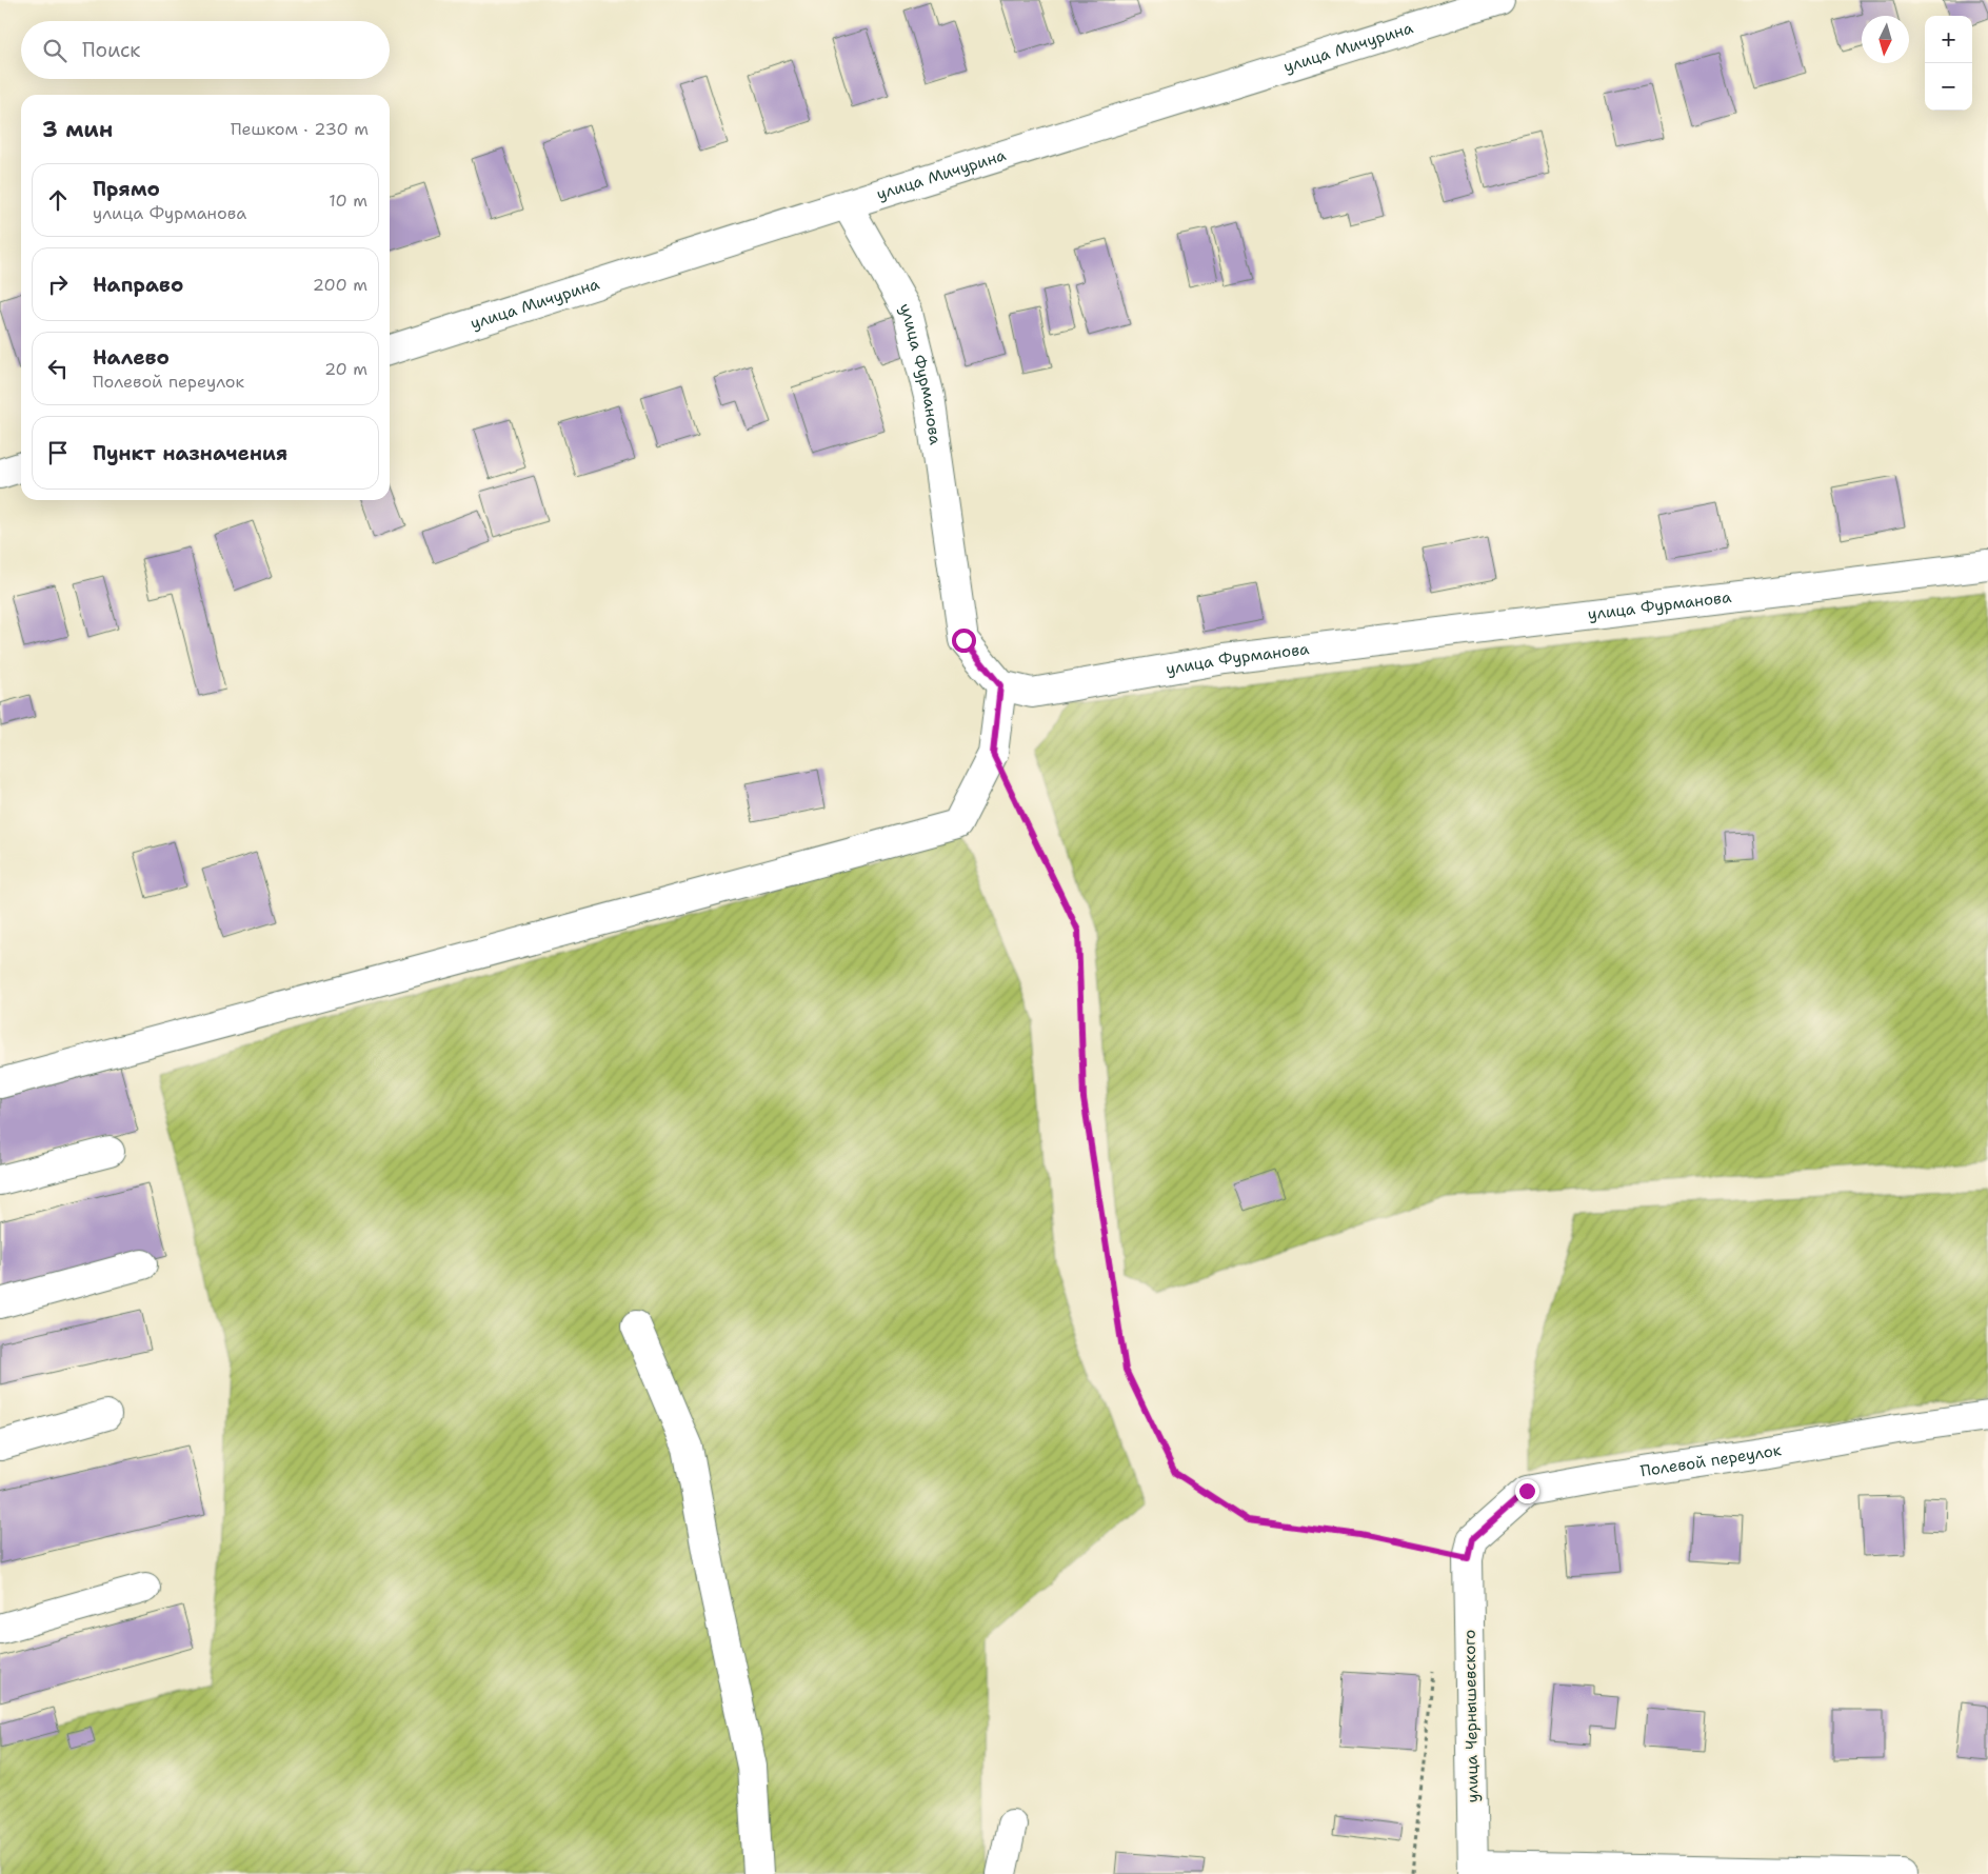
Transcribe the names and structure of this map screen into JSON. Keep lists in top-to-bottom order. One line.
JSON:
{"streets":{"street":["улица Мичурина","улица Фурманова","Полевой переулок","улица Чернышевского"]},"crossings":[["улица Мичурина","улица Фурманова"],["Полевой переулок","улица Чернышевского"]],"north":"bottom","page":{"map_buttons":["+","−"],"search":"Поиск","heading":["3 мин","Пешком · 230 m"],"list":[["Прямо","улица Фурманова","10 m"],["Направо","200 m"],["Налево","Полевой переулок","20 m"],"Пункт назначения"]}}
